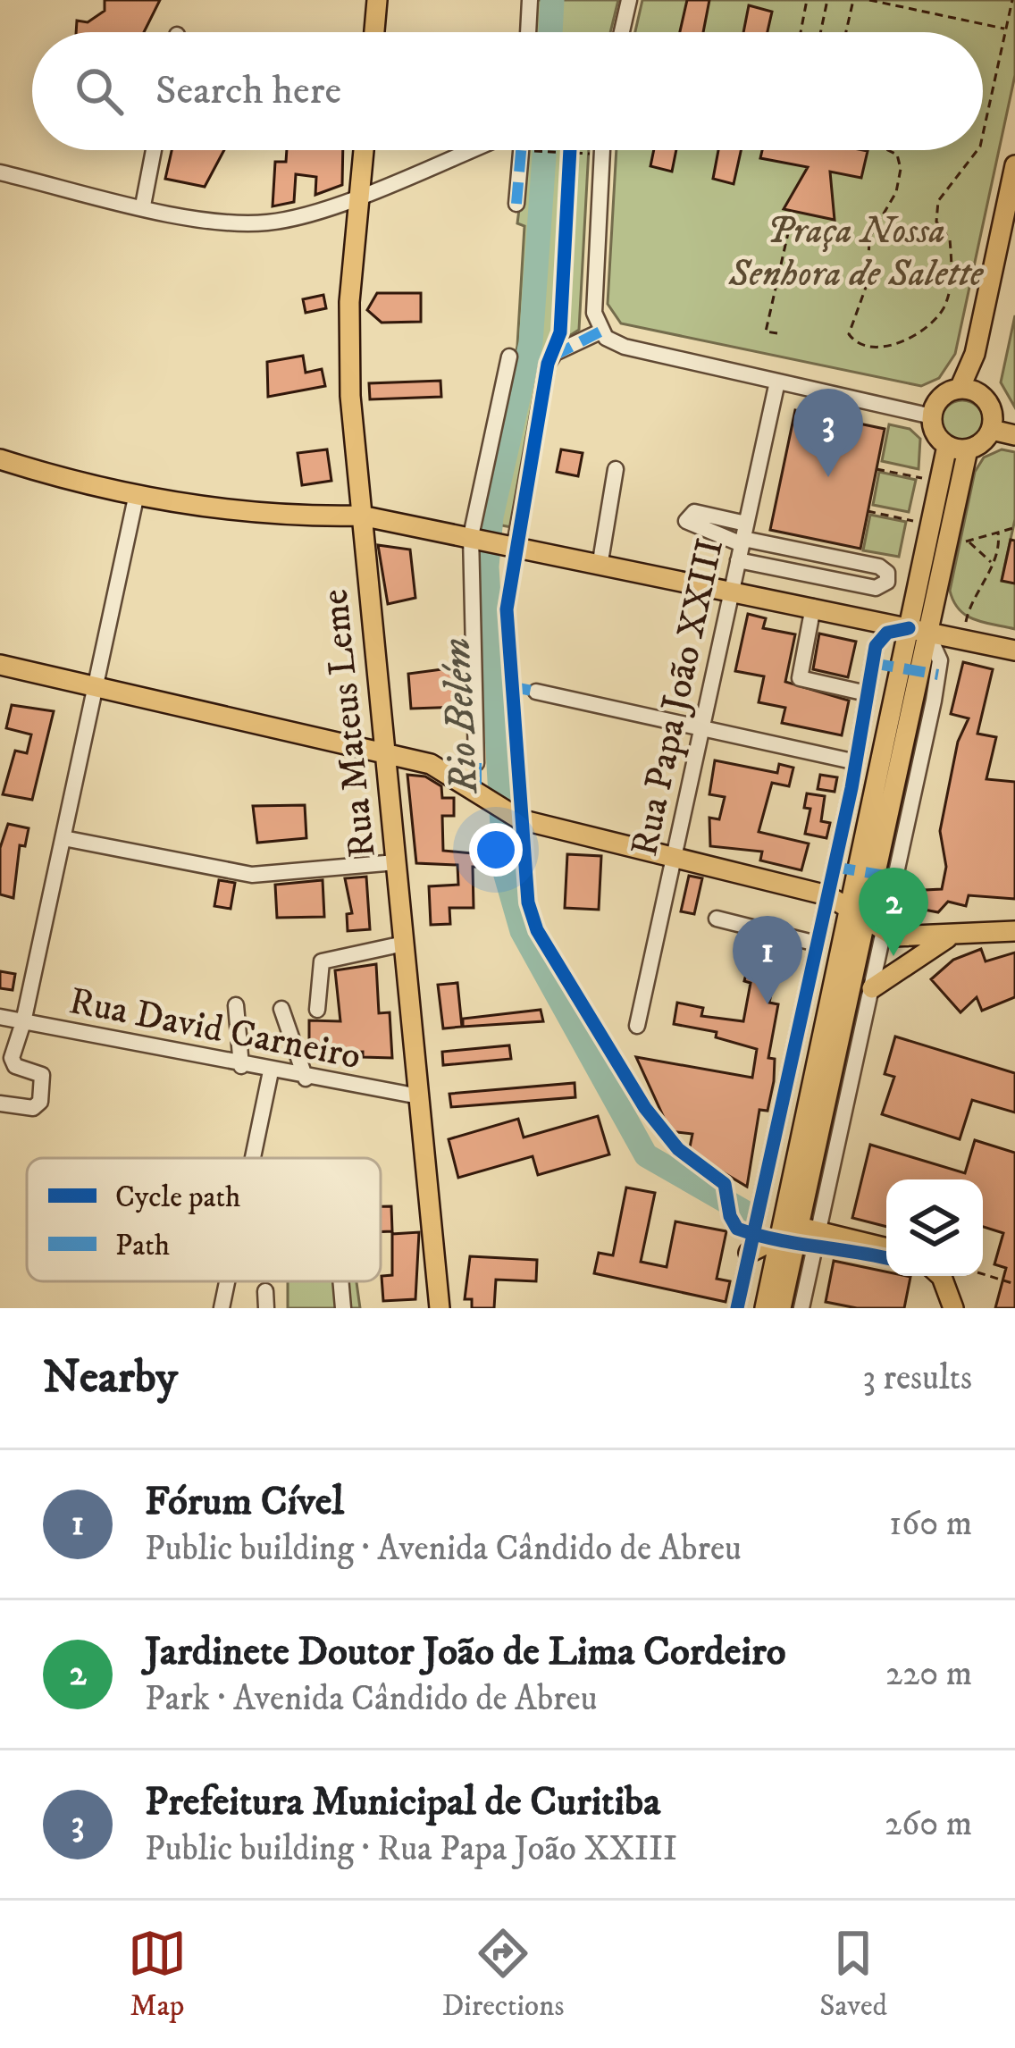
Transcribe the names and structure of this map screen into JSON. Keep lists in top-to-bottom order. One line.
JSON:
{"streets":{"main road":["Rua Mateus Leme"],"street":["Rua Papa João XXIII","Rua David Carneiro"]},"crossings":[["Rua Mateus Leme","Rua David Carneiro"]],"water":["Rio Belém"],"parks":["Praça Nossa Senhora de Salette"],"legend":["Cycle path","Path"],"page":{"search":"Search here","pins":["3","2","1"],"heading":["Nearby","3 results"],"list":[{"mark":"1","name":"Fórum Cível","note":"Public building · Avenida Cândido de Abreu","value":"160 m"},{"mark":"2","name":"Jardinete Doutor João de Lima Cordeiro","note":"Park · Avenida Cândido de Abreu","value":"220 m"},{"mark":"3","name":"Prefeitura Municipal de Curitiba","note":"Public building · Rua Papa João XXIII","value":"260 m"}],"nav":["Map","Directions","Saved"]}}
